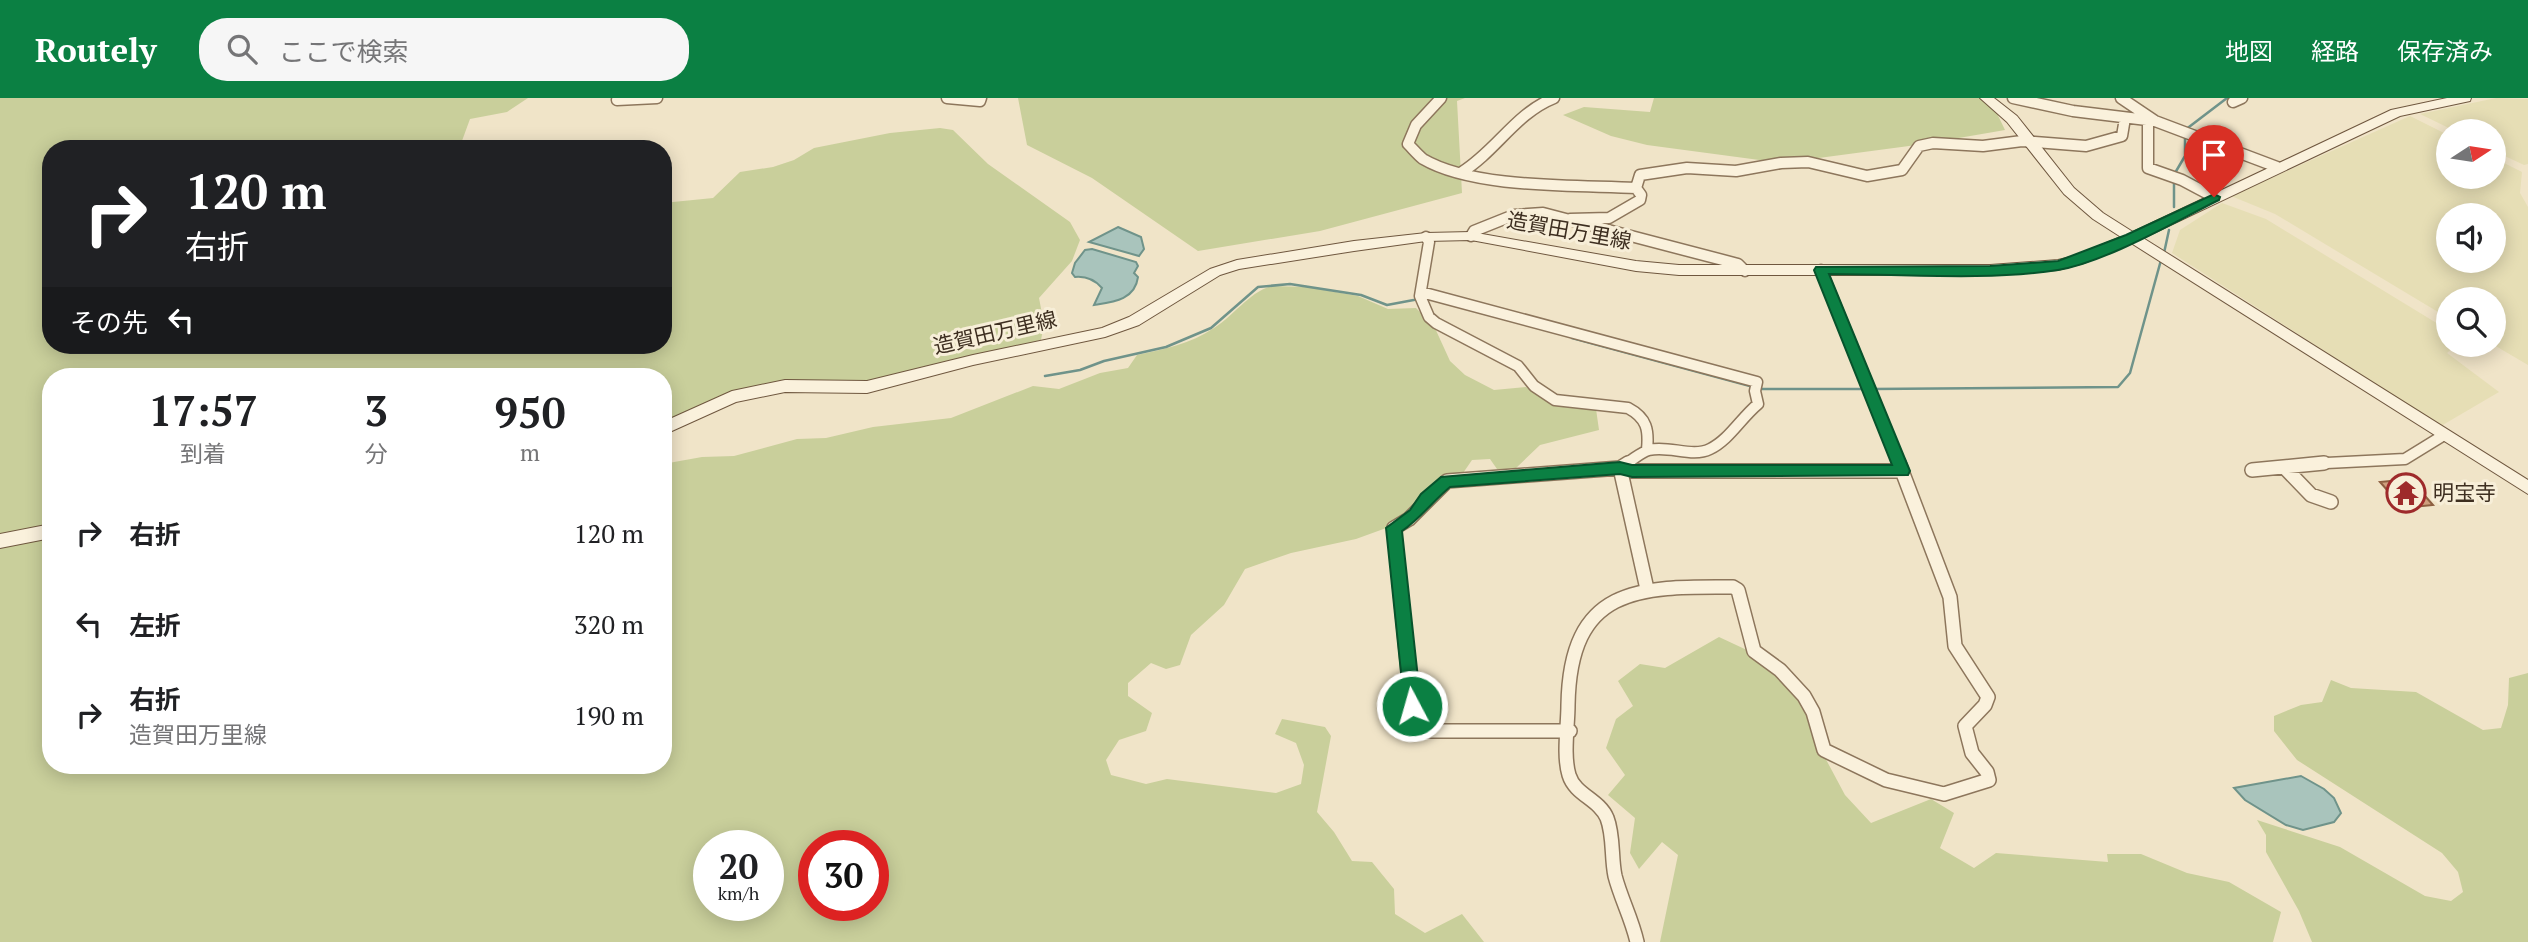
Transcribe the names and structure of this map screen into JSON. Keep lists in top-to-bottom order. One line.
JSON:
{"streets":{"main road":["造賀田万里線"]},"places":{"temple":["明宝寺"]},"north":"right","page":{"header":"Routely","search":"ここで検索","nav":["地図","経路","保存済み"],"turn":["120 m","右折"],"then":"その先","eta":["17:57","到着","3","分","950","m"],"list":[{"name":"右折","value":"120 m"},{"name":"左折","value":"320 m"},{"name":"右折","note":"造賀田万里線","value":"190 m"}],"speed":"20 km/h","limit":"30"}}
